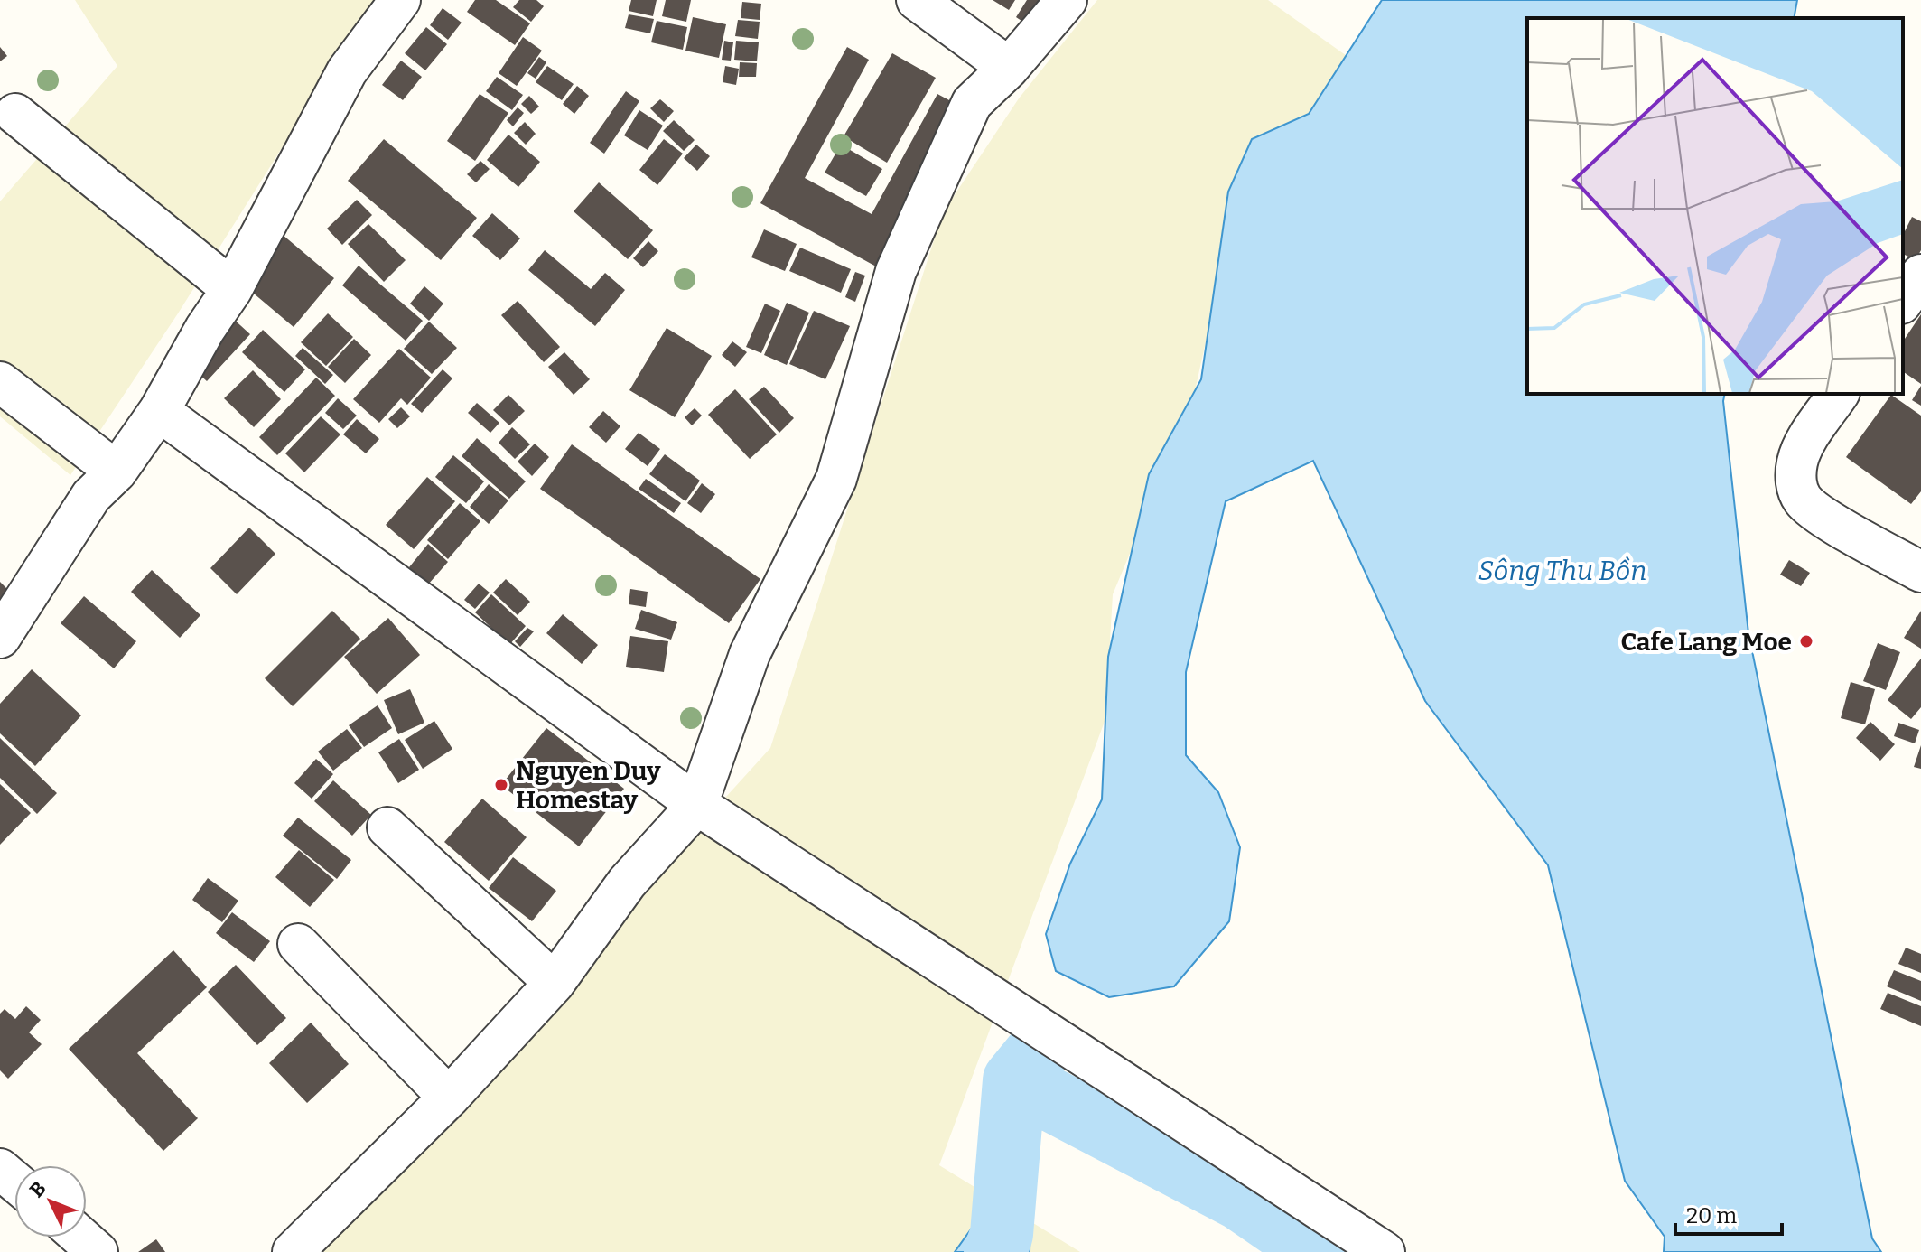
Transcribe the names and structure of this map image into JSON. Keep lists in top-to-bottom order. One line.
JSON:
{"water":["Sông Thu Bồn"],"places":["Cafe Lang Moe","Nguyen Duy Homestay"],"scale_bar":"20 m","north":"top left"}
